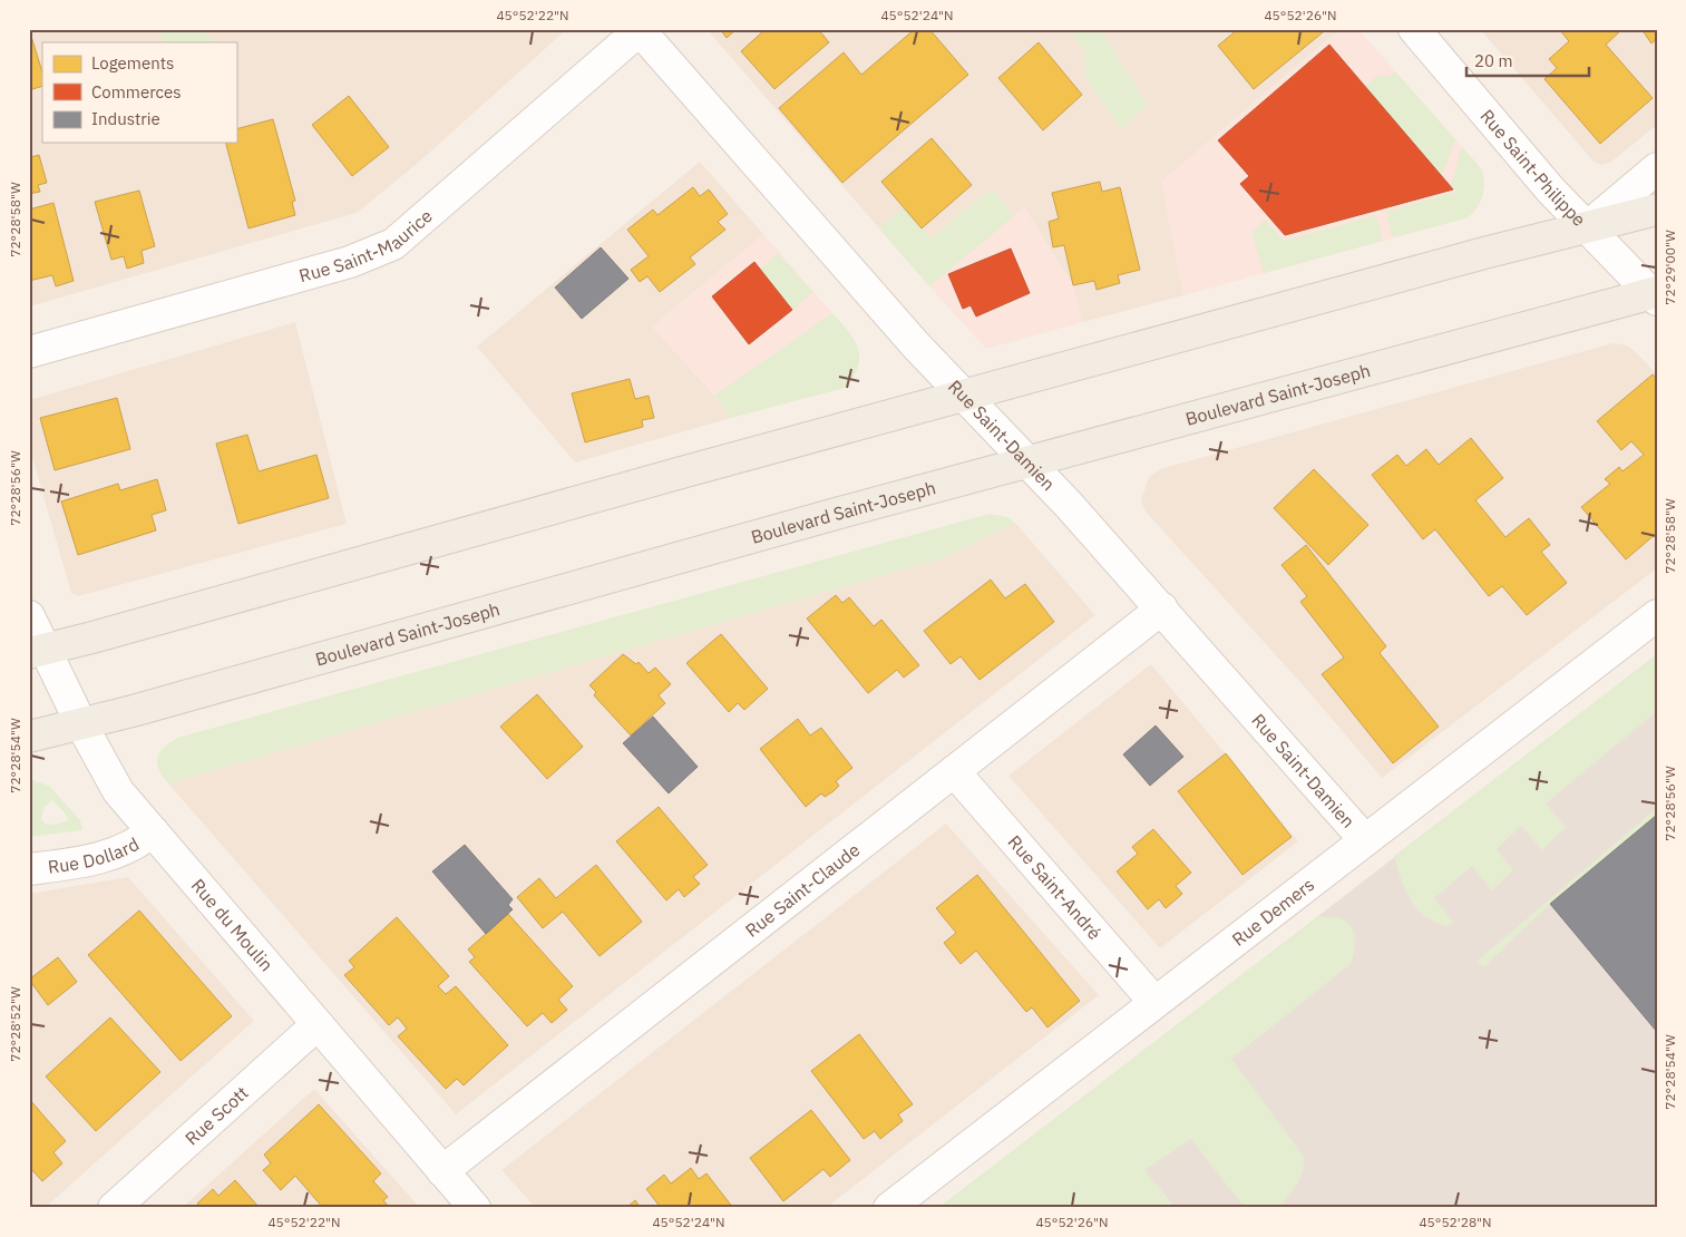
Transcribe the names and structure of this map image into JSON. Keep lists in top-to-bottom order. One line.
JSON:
{"streets":{"main road":["Boulevard Saint-Joseph"],"street":["Rue Saint-Philippe","Rue Saint-Maurice","Rue Saint-Damien","Rue Dollard","Rue Saint-André","Rue Saint-Claude","Rue Demers","Rue du Moulin","Rue Scott"]},"crossings":[["Rue Saint-Philippe","Boulevard Saint-Joseph"],["Rue Saint-Maurice","Rue Saint-Damien"],["Boulevard Saint-Joseph","Rue Saint-Damien"],["Boulevard Saint-Joseph","Rue du Moulin"],["Rue Saint-Damien","Rue Saint-Claude"],["Rue Saint-Damien","Rue Demers"],["Rue Dollard","Rue du Moulin"],["Rue Saint-André","Rue Saint-Claude"],["Rue Saint-André","Rue Demers"],["Rue Saint-Claude","Rue du Moulin"],["Rue du Moulin","Rue Scott"]],"legend":["Logements","Commerces","Industrie"],"scale_bar":"20 m","coordinates":["45°52'22\"N","45°52'24\"N","45°52'26\"N","72°28'58\"W","72°29'00\"W","72°28'56\"W","72°28'54\"W","72°28'52\"W","45°52'28\"N"]}
